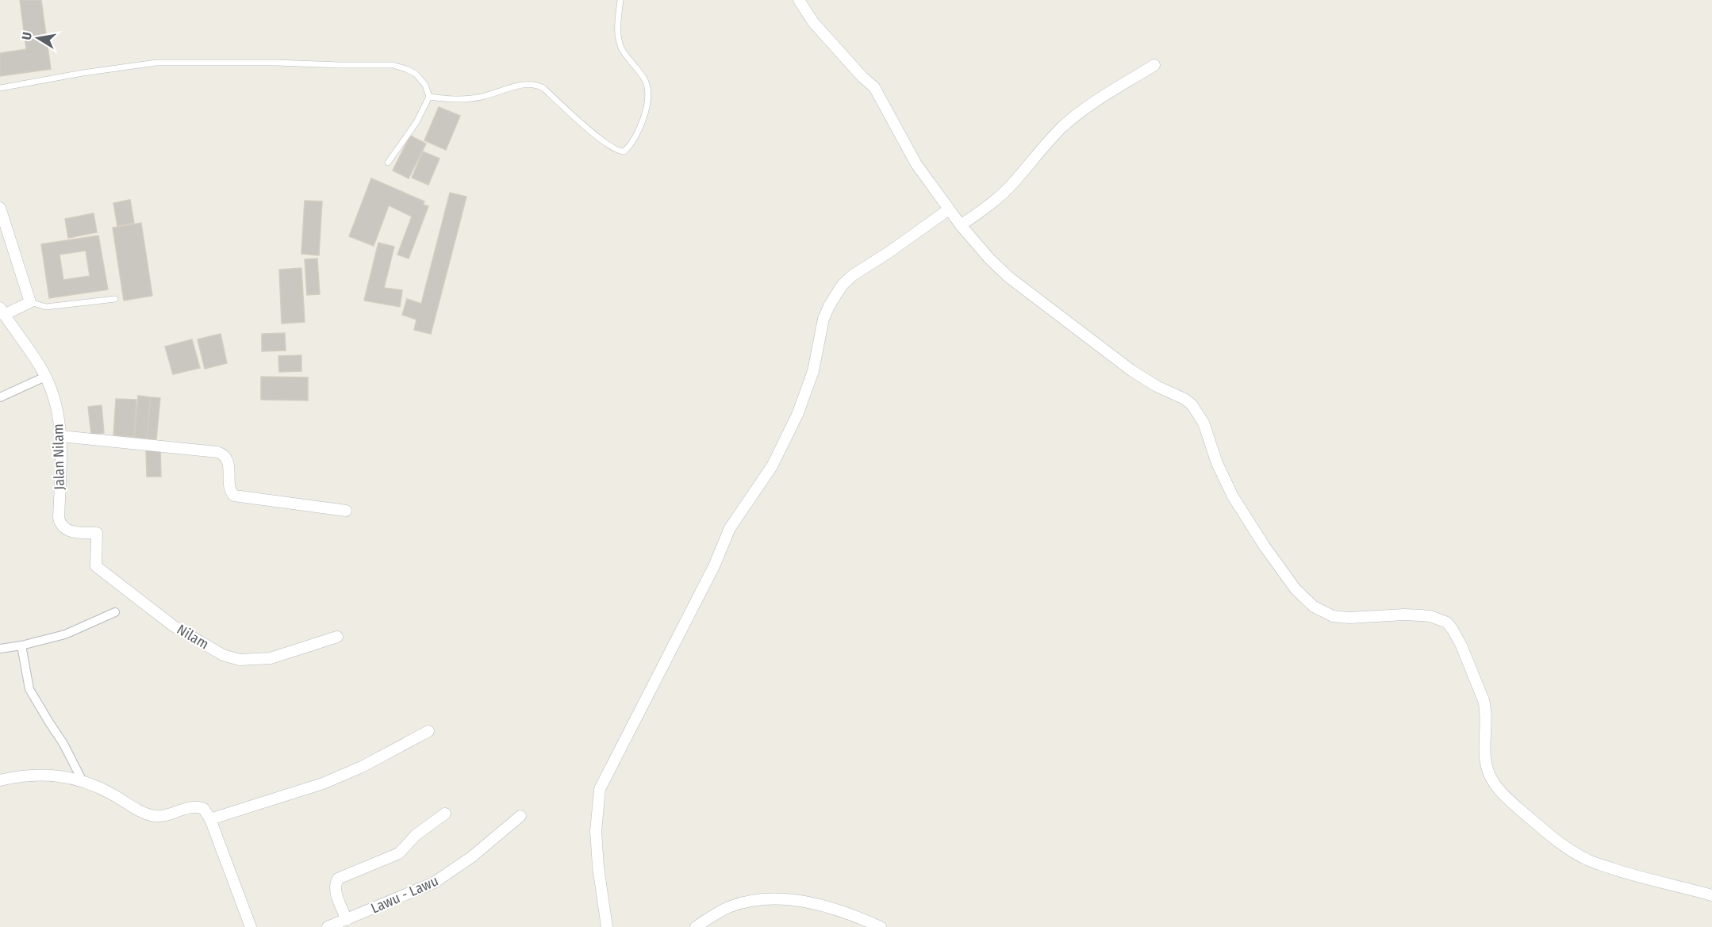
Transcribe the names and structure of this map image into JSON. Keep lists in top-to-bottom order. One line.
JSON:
{"streets":{"street":["Jalan Nilam","Nilam","Lawu - Lawu"]},"crossings":[["Jalan Nilam","Nilam"]],"north":"left"}
